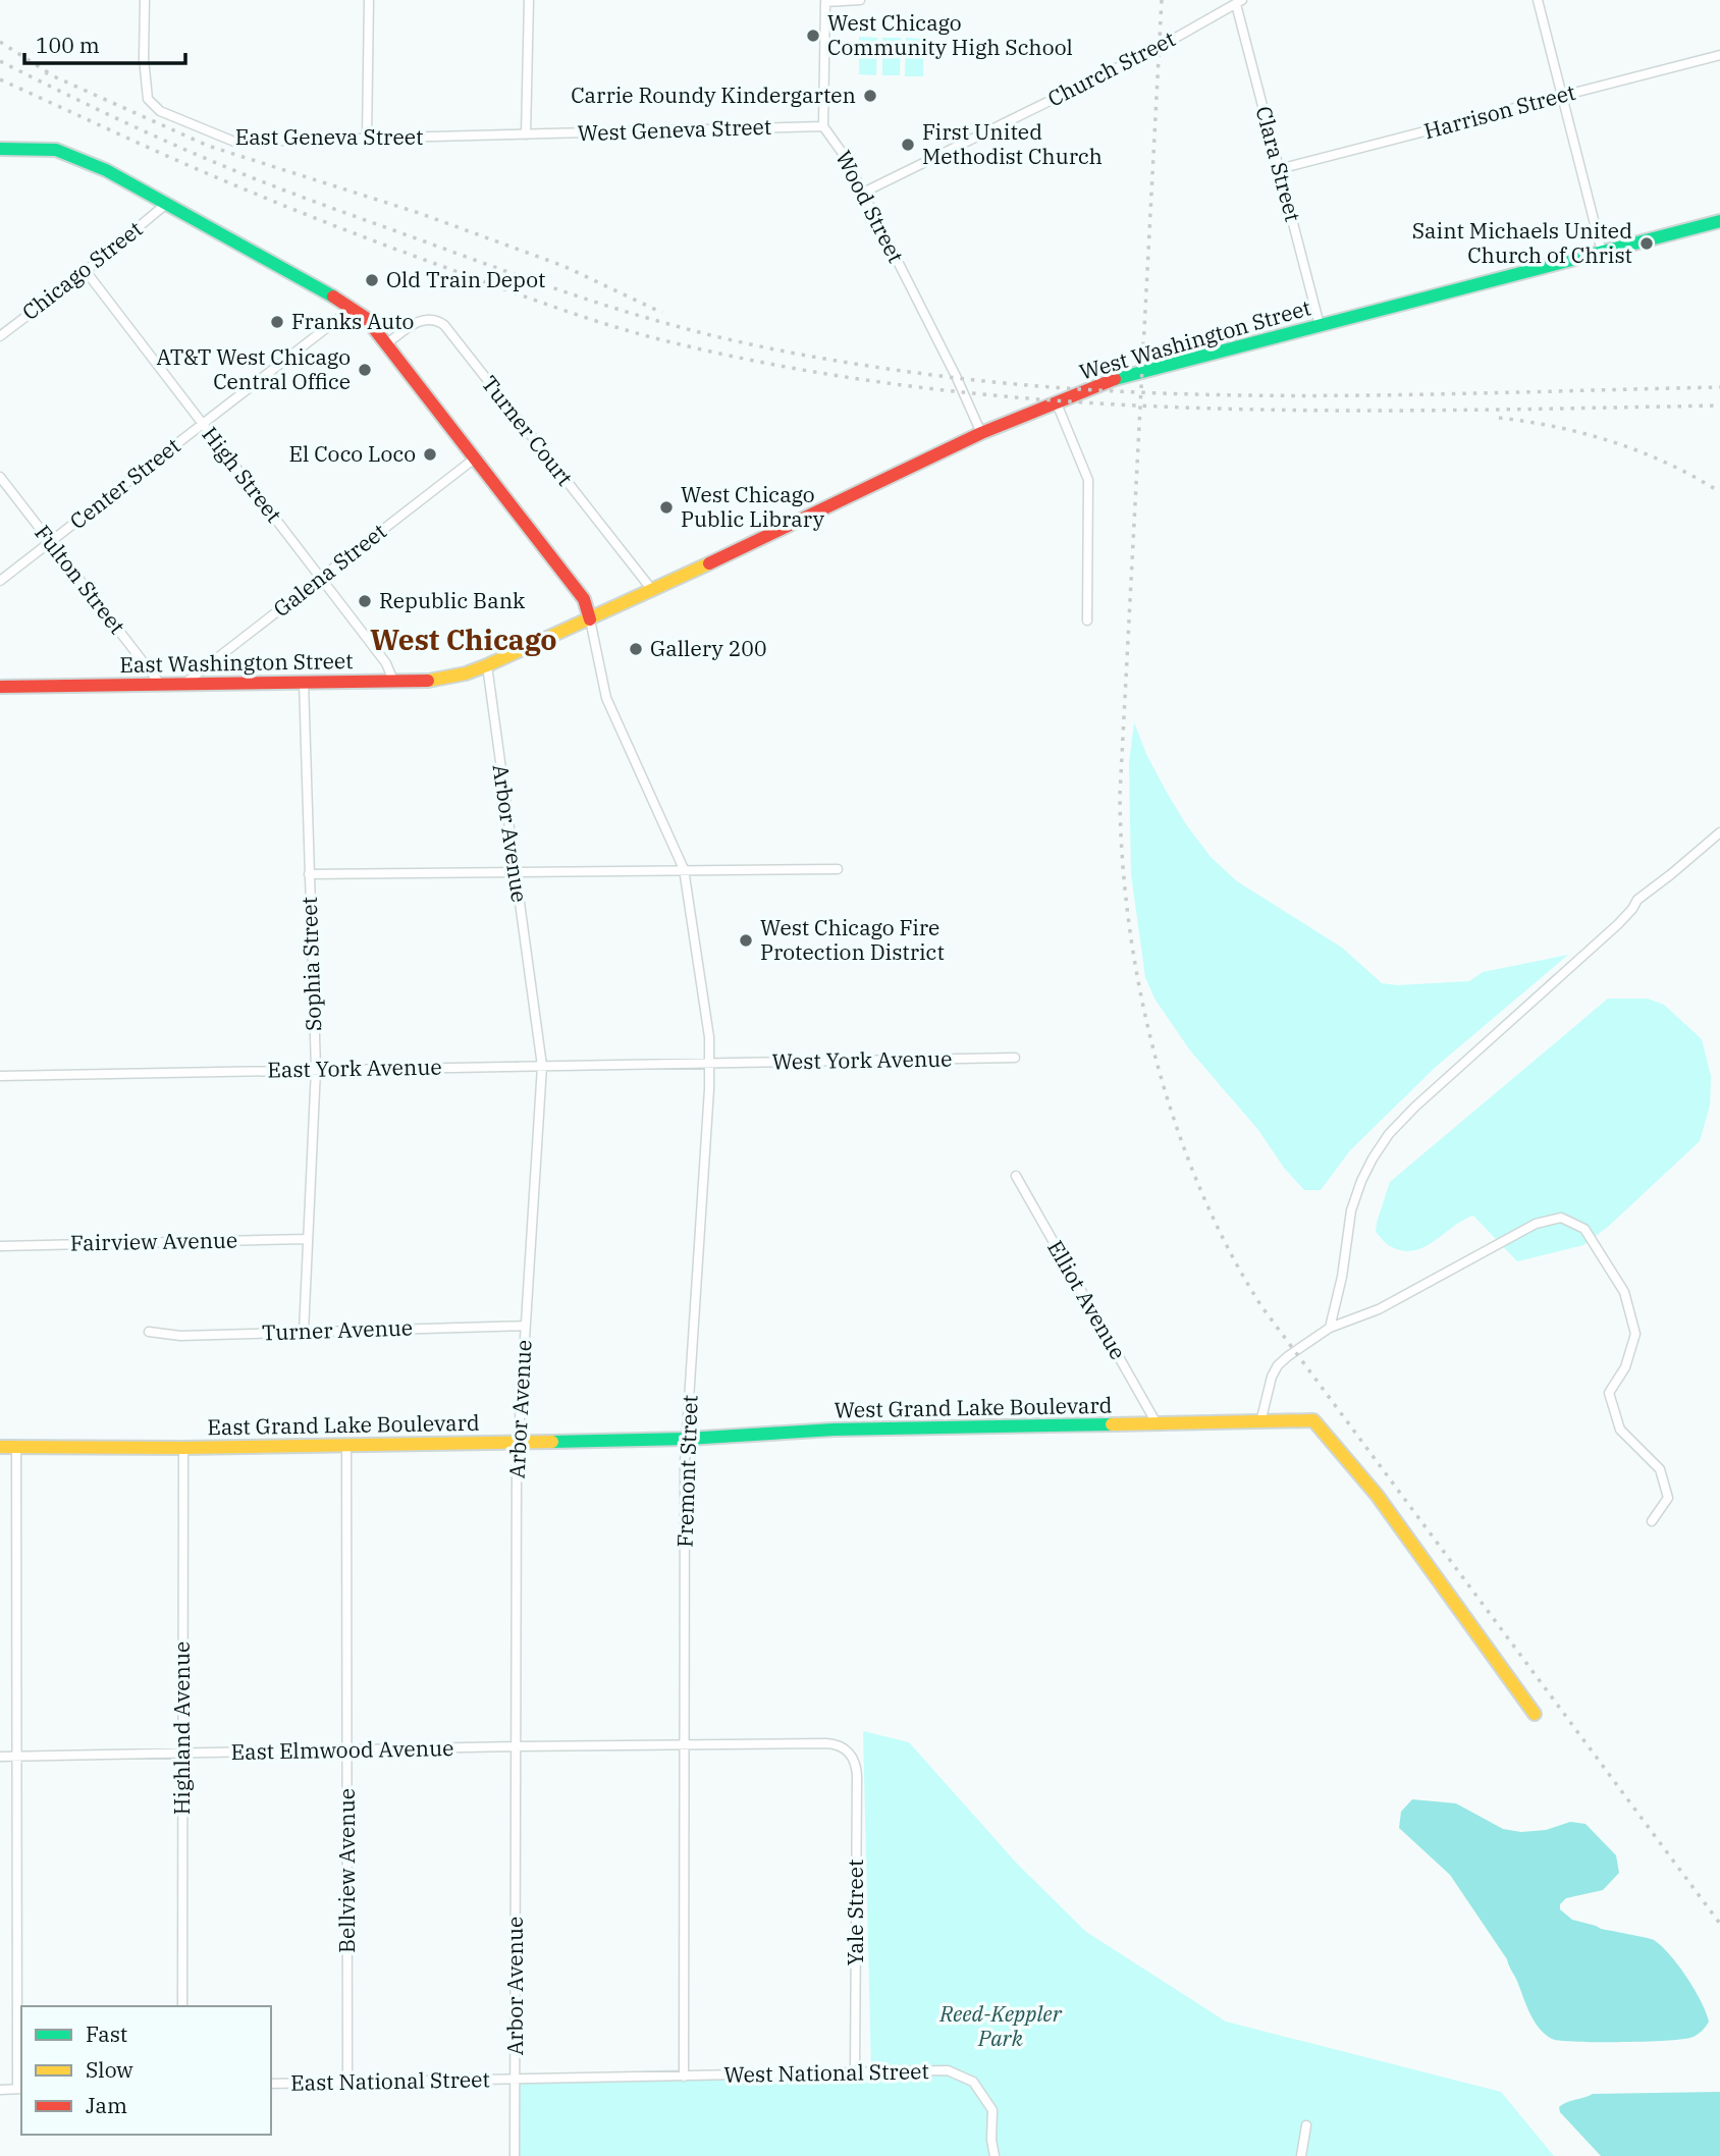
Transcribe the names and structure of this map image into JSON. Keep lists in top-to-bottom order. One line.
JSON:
{"streets":{"street":["Church Street","Harrison Street","West Geneva Street","East Geneva Street","Clara Street","Wood Street","Chicago Street","West Washington Street","Turner Court","High Street","Center Street","Galena Street","Fulton Street","East Washington Street","Arbor Avenue","Sophia Street","West York Avenue","East York Avenue","Fairview Avenue","Elliot Avenue","Turner Avenue","West Grand Lake Boulevard","East Grand Lake Boulevard","Fremont Street","Highland Avenue","East Elmwood Avenue","Bellview Avenue","Yale Street","West National Street","East National Street"]},"crossings":[["Church Street","Clara Street"],["Church Street","Wood Street"],["Harrison Street","Clara Street"],["West Geneva Street","East Geneva Street"],["West Geneva Street","Wood Street"],["Clara Street","West Washington Street"],["Wood Street","West Washington Street"],["Chicago Street","High Street"],["West Washington Street","Turner Court"],["West Washington Street","East Washington Street"],["West Washington Street","Fremont Street"],["High Street","Center Street"],["High Street","Galena Street"],["High Street","East Washington Street"],["Center Street","Fulton Street"],["Galena Street","East Washington Street"],["Fulton Street","East Washington Street"],["East Washington Street","Arbor Avenue"],["East Washington Street","Sophia Street"],["East Washington Street","Fremont Street"],["Arbor Avenue","East York Avenue"],["Arbor Avenue","Turner Avenue"],["Arbor Avenue","East Grand Lake Boulevard"],["Arbor Avenue","East Elmwood Avenue"],["Arbor Avenue","East National Street"],["Sophia Street","East York Avenue"],["Sophia Street","Fairview Avenue"],["Sophia Street","Turner Avenue"],["West York Avenue","East York Avenue"],["West York Avenue","Fremont Street"],["East York Avenue","Fremont Street"],["Elliot Avenue","West Grand Lake Boulevard"],["West Grand Lake Boulevard","East Grand Lake Boulevard"],["West Grand Lake Boulevard","Fremont Street"],["East Grand Lake Boulevard","Fremont Street"],["East Grand Lake Boulevard","Highland Avenue"],["East Grand Lake Boulevard","Bellview Avenue"],["Fremont Street","East Elmwood Avenue"],["Fremont Street","West National Street"],["Fremont Street","East National Street"],["Highland Avenue","East Elmwood Avenue"],["East Elmwood Avenue","Bellview Avenue"],["East Elmwood Avenue","Yale Street"],["Bellview Avenue","East National Street"],["Yale Street","West National Street"],["West National Street","East National Street"]],"districts":["West Chicago"],"parks":["Reed-Keppler Park"],"places":["West Chicago Community High School","Carrie Roundy Kindergarten","First United Methodist Church","Saint Michaels United Church of Christ","Old Train Depot","Franks Auto","AT&T West Chicago Central Office","El Coco Loco","West Chicago Public Library","Republic Bank","Gallery 200","West Chicago Fire Protection District"],"legend":["Fast","Slow","Jam"],"scale_bar":"100 m"}
